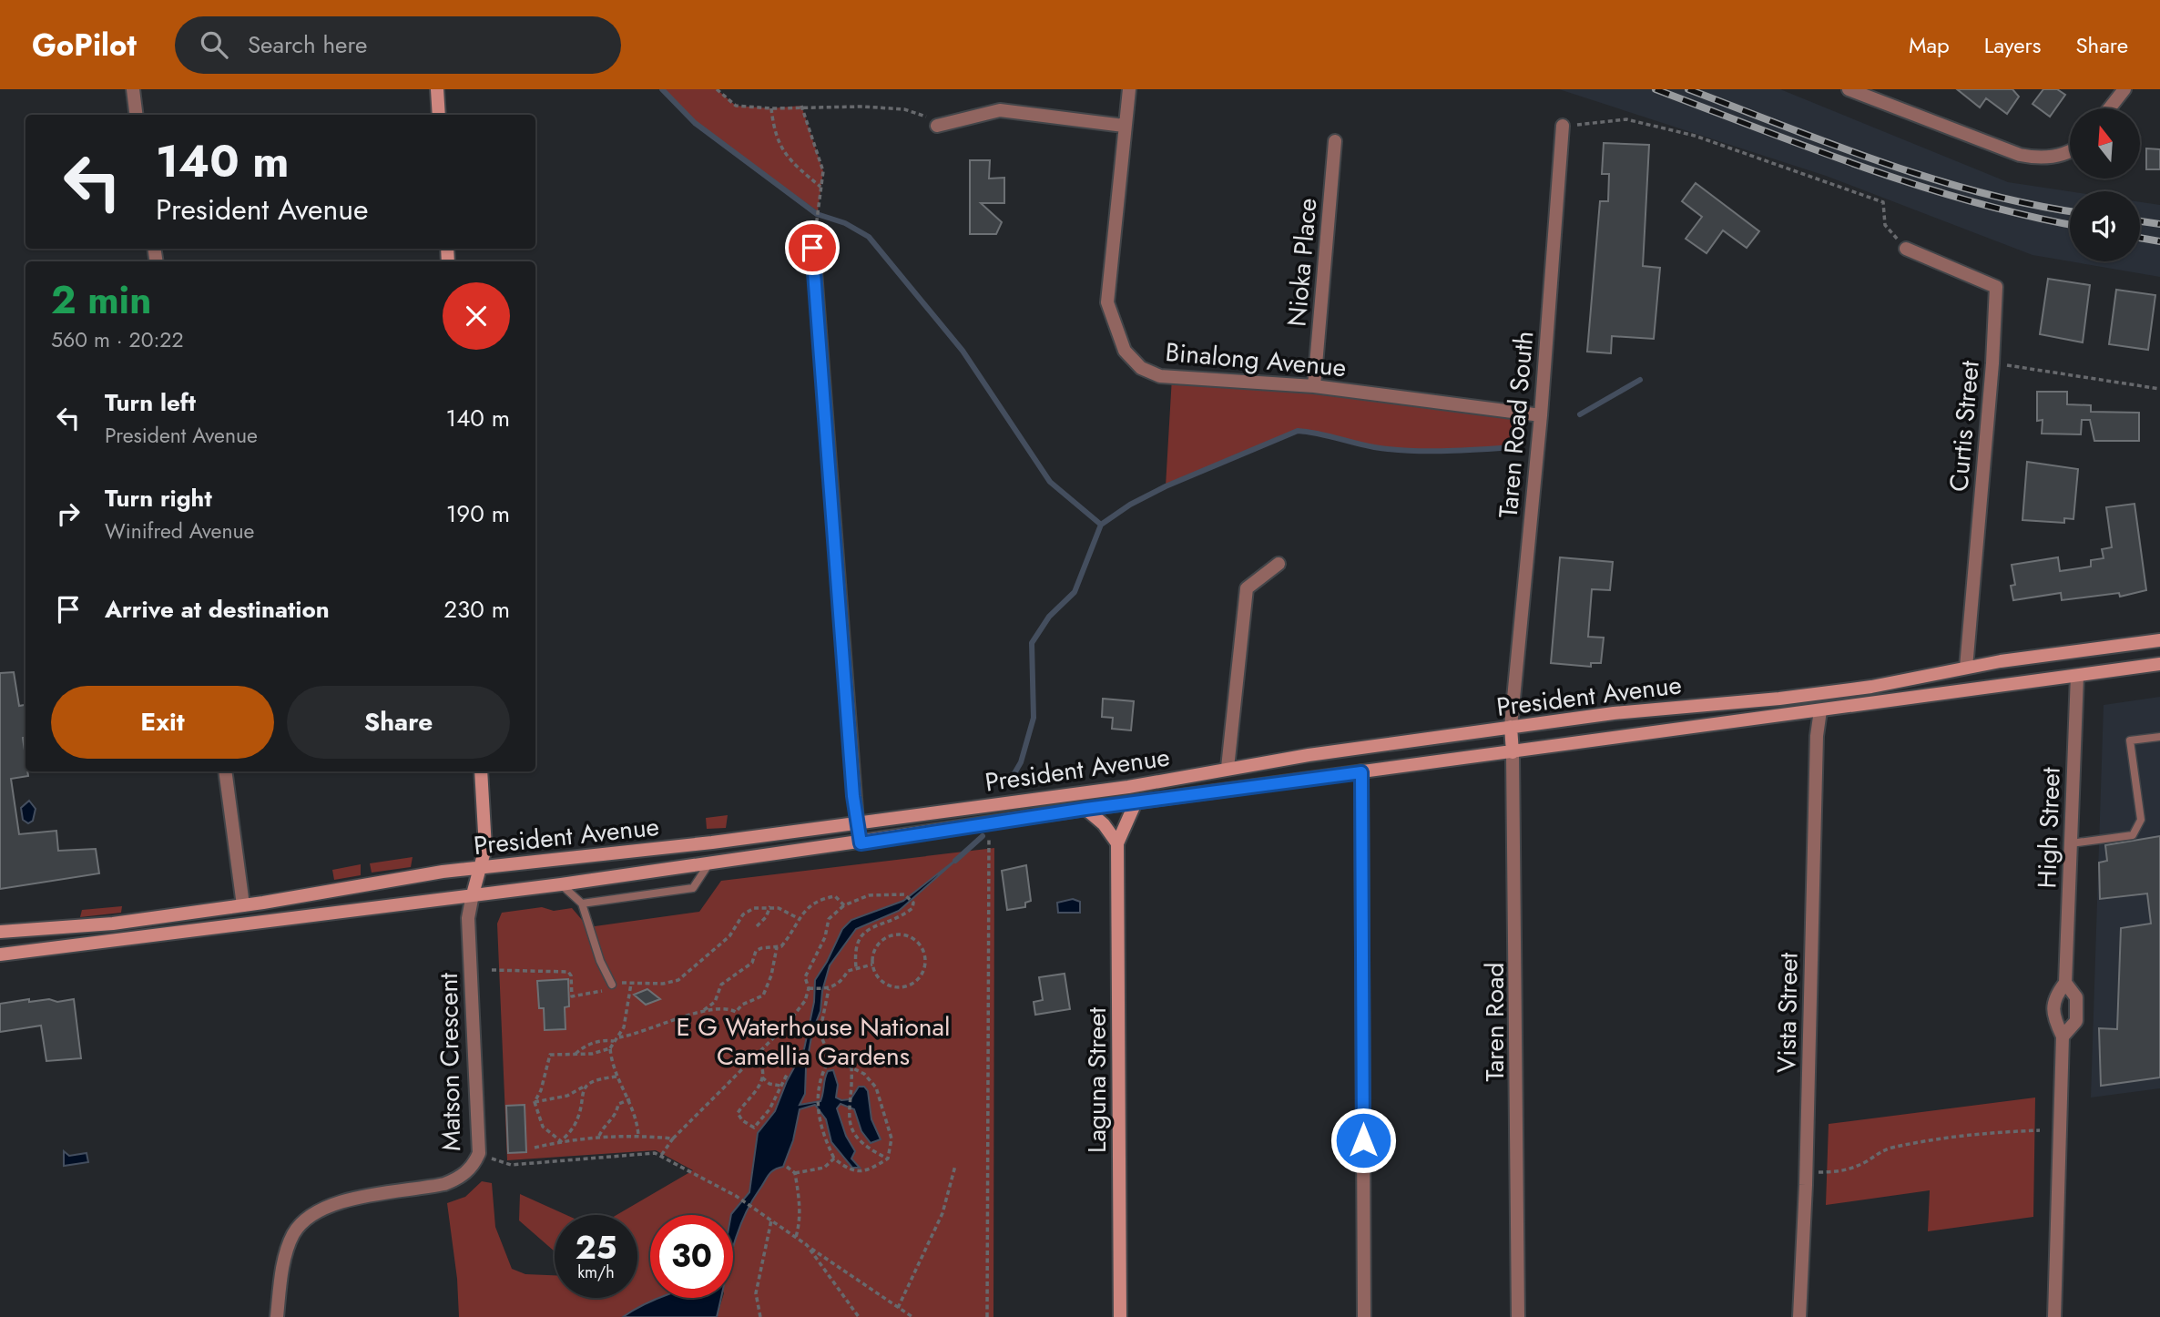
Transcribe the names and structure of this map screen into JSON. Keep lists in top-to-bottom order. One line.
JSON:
{"streets":{"main road":["President Avenue","Taren Road","Matson Crescent","Laguna Street"],"street":["Nioka Place","Binalong Avenue","Taren Road South","Curtis Street","High Street","Vista Street"]},"crossings":[["Nioka Place","Binalong Avenue"],["Binalong Avenue","Taren Road South"],["Taren Road South","President Avenue"],["Taren Road South","Taren Road"],["Curtis Street","President Avenue"],["President Avenue","High Street"],["President Avenue","Vista Street"],["President Avenue","Taren Road"],["President Avenue","Matson Crescent"],["President Avenue","Laguna Street"]],"parks":["E G Waterhouse National Camellia Gardens"],"north":"top","page":{"header":"GoPilot","search":"Search here","nav":["Map","Layers","Share"],"turn":["140 m","President Avenue"],"heading":["2 min","560 m · 20:22"],"list":[{"name":"Turn left","note":"President Avenue","value":"140 m"},{"name":"Turn right","note":"Winifred Avenue","value":"190 m"},{"name":"Arrive at destination","value":"230 m"}],"buttons":["Exit","Share"],"speed":"25 km/h","limit":"30"}}
